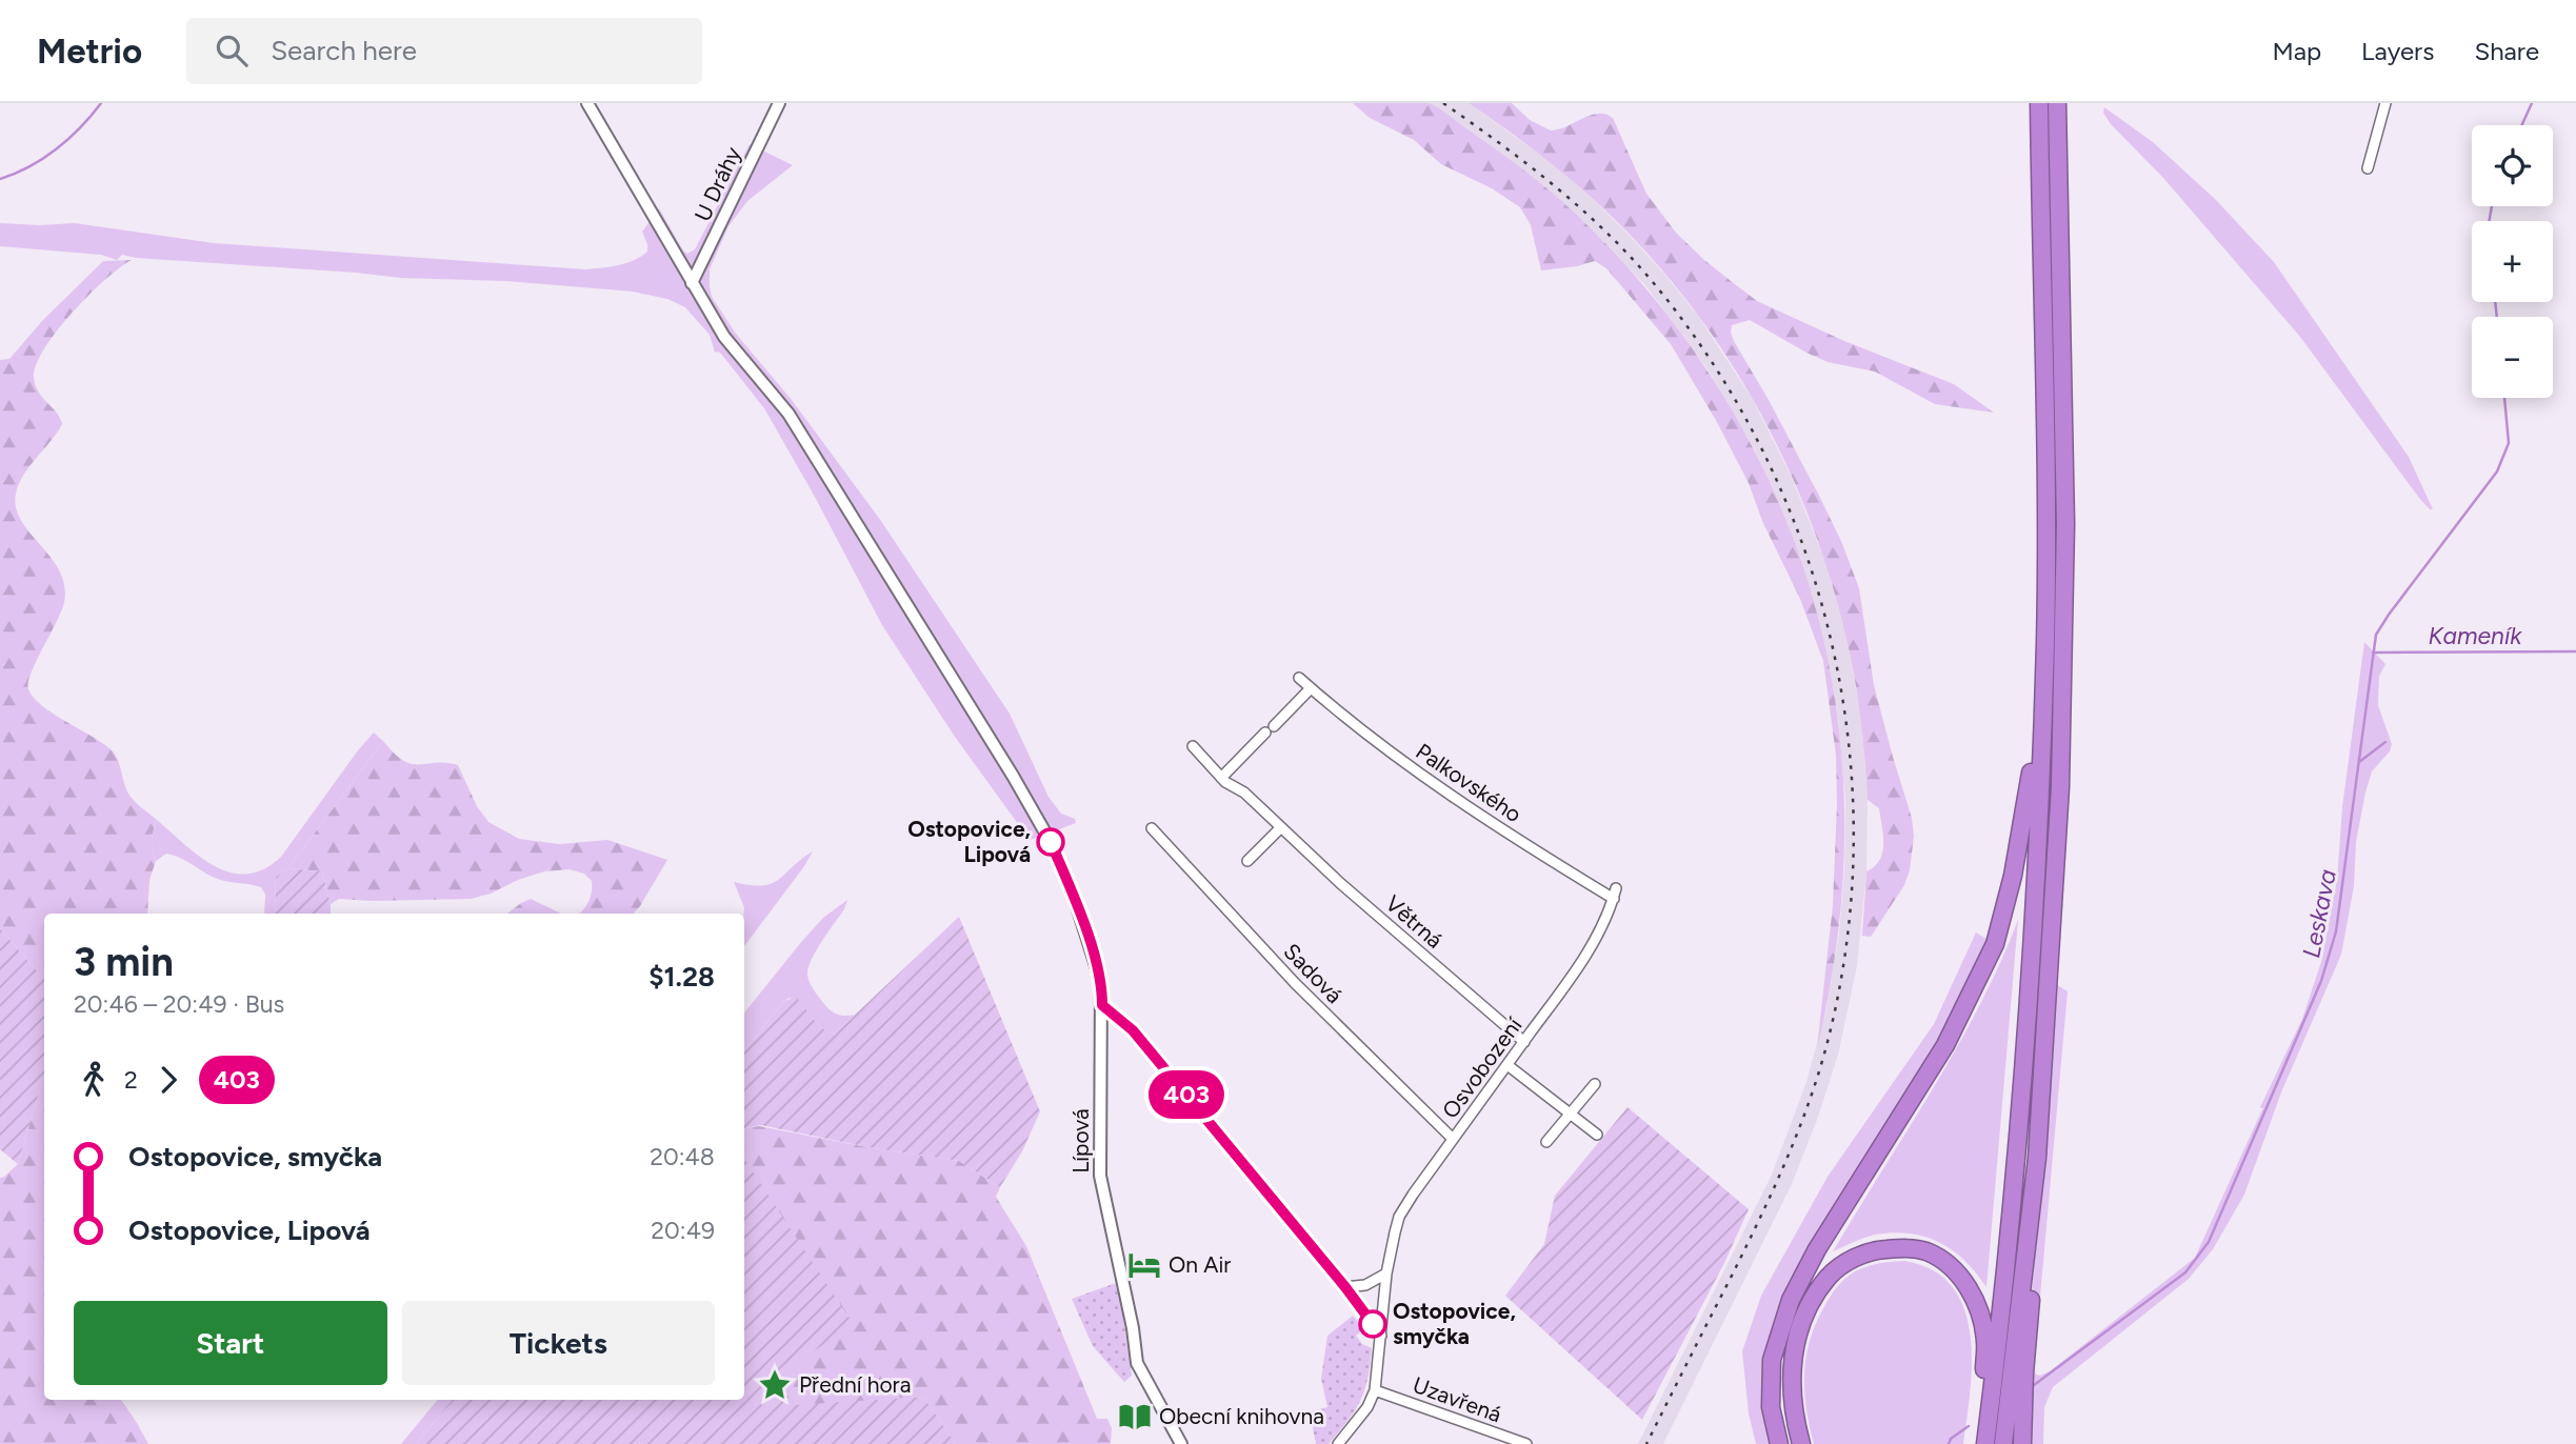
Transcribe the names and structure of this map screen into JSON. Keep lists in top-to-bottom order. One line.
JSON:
{"streets":{"street":["U Dráhy","Palkovského","Větrná","Sadová","Osvobození","Lípová","Uzavřená"]},"crossings":[["U Dráhy","Lípová"],["Palkovského","Osvobození"],["Větrná","Osvobození"],["Sadová","Osvobození"],["Osvobození","Uzavřená"]],"water":["Kameník","Leskava"],"places":{"other":["Ostopovice, Lipová","Ostopovice, smyčka"],"hotel":["On Air"],"place":["Přední hora"],"library":["Obecní knihovna"]},"lines":["bus line 403"],"page":{"header":"Metrio","search":"Search here","nav":["Map","Layers","Share"],"on_map":"403","map_buttons":["+","−"],"heading":["3 min","20:46 – 20:49 · Bus","$1.28"],"legs":["2","403"],"list":[{"name":"Ostopovice, smyčka","value":"20:48"},{"name":"Ostopovice, Lipová","value":"20:49"}],"buttons":["Start","Tickets"]}}
